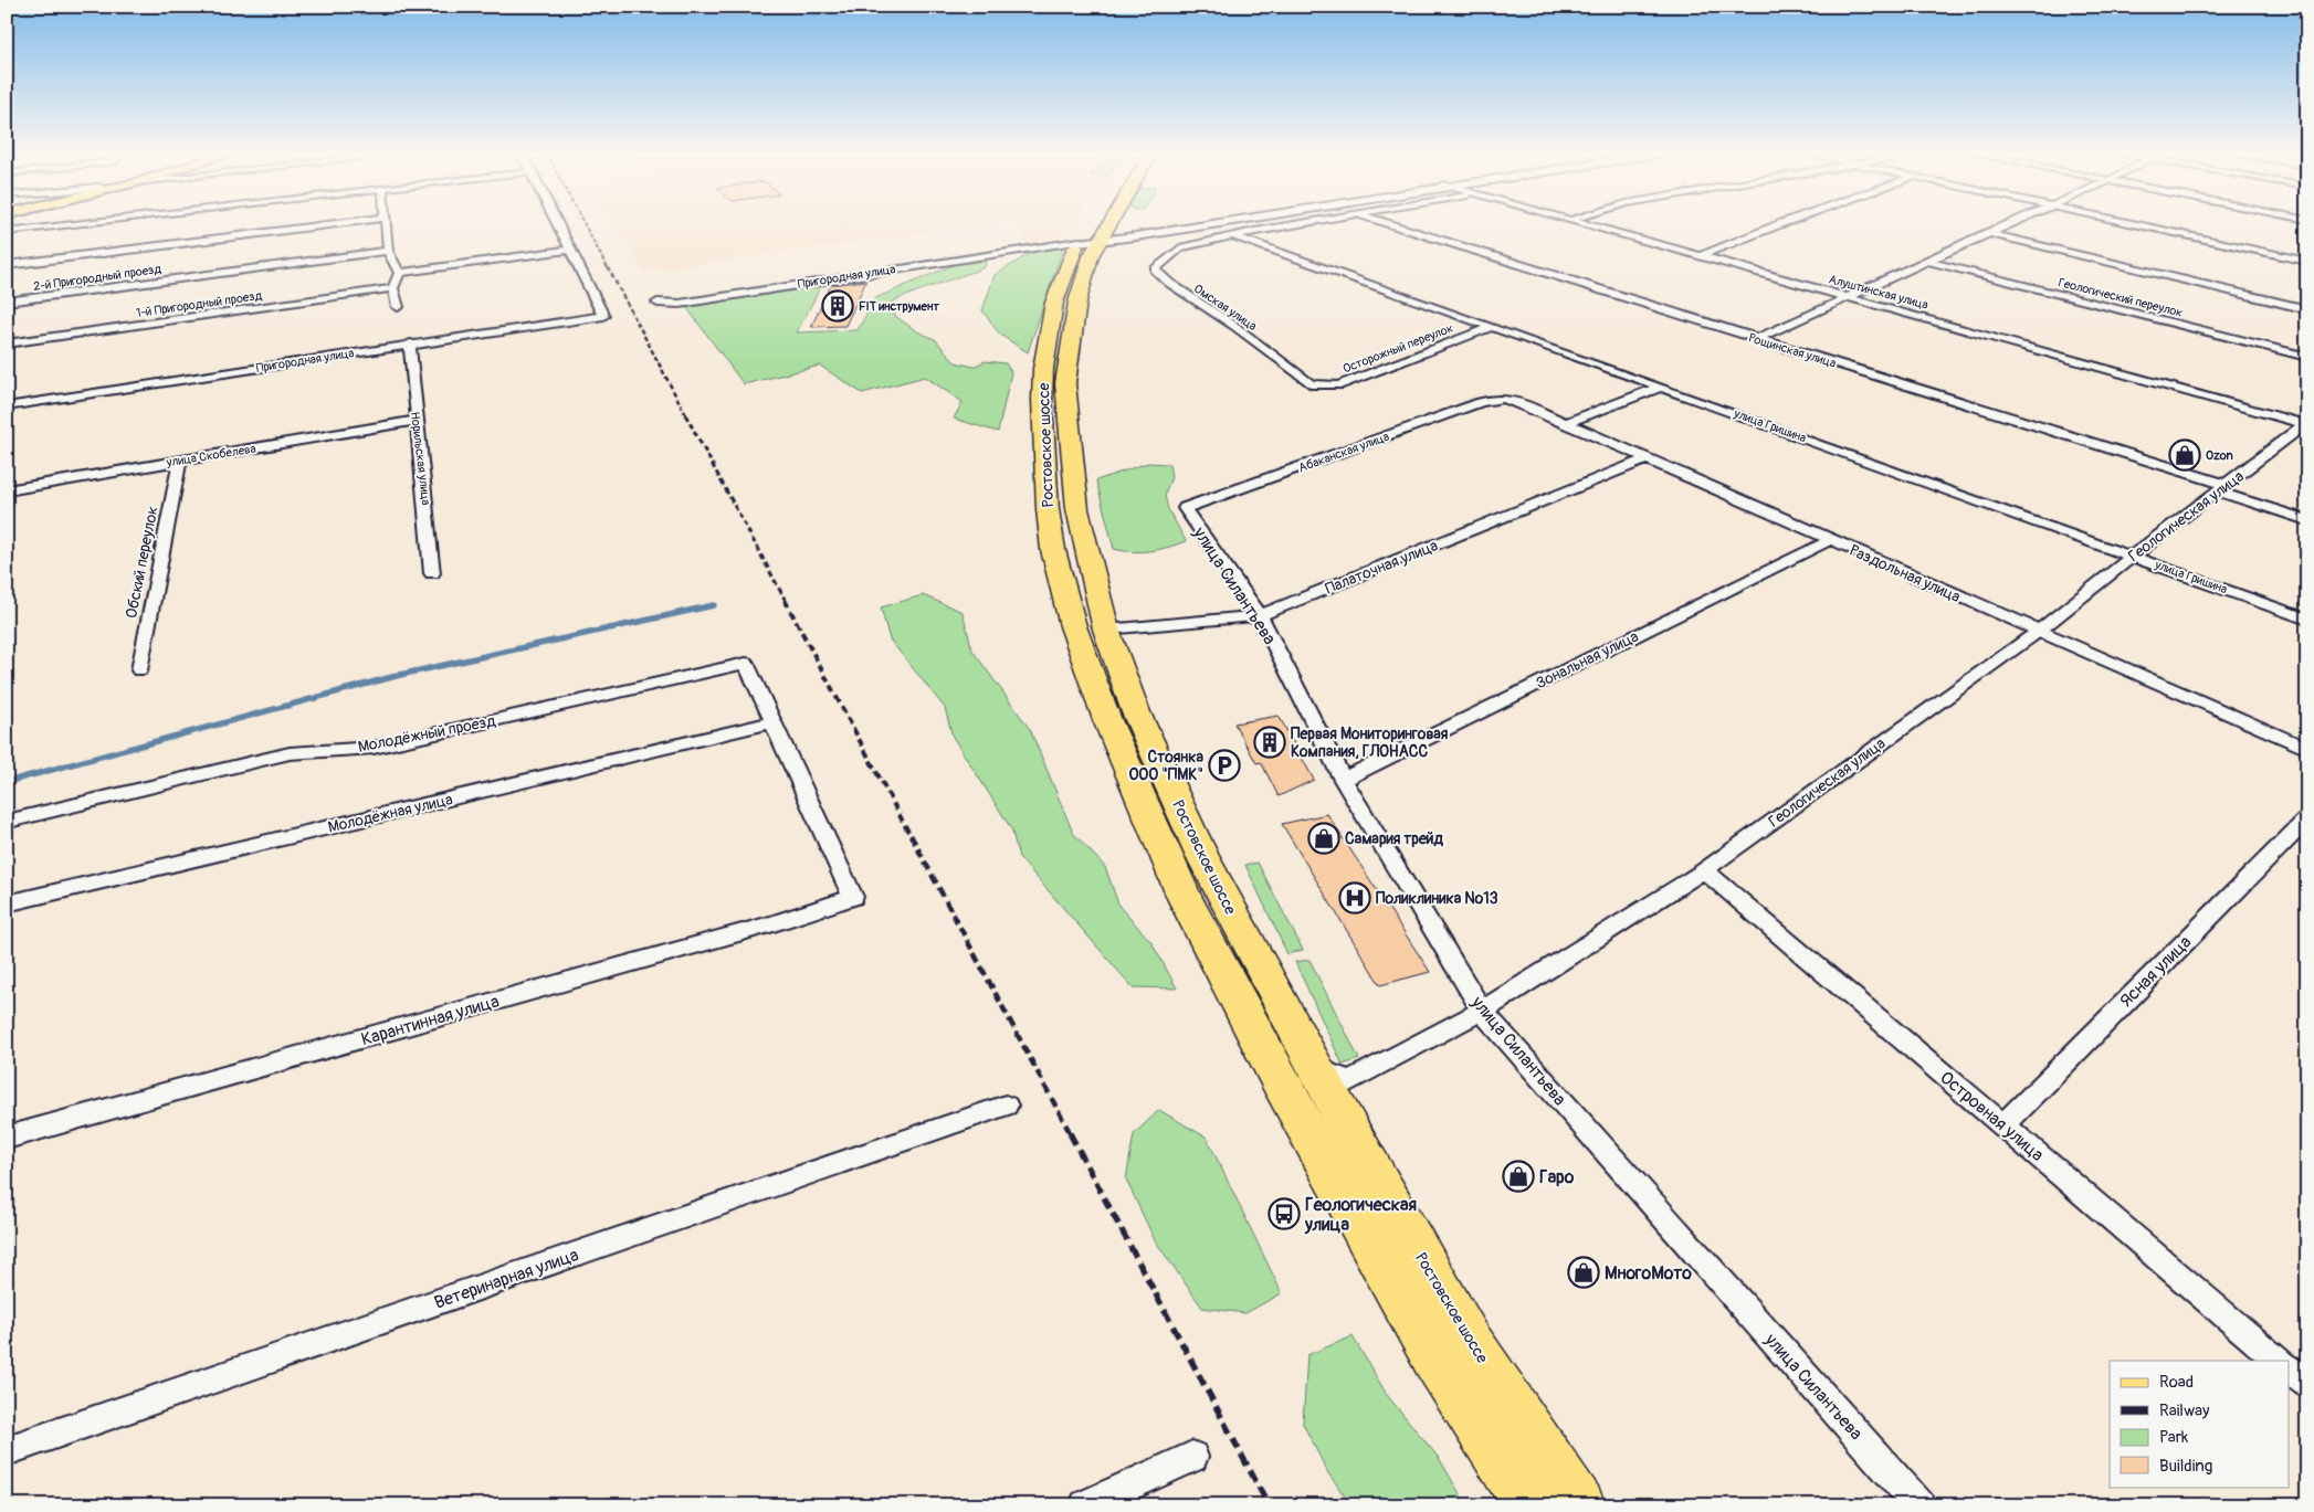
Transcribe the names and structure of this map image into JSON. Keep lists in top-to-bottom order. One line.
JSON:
{"streets":{"highway":["Ростовское шоссе"],"street":["Пригородная улица","2-й Пригородный проезд","Алуштинская улица","Геологический переулок","1-й Пригородный проезд","Омская улица","Осторожный переулок","Рощинская улица","улица Гришина","Абаканская улица","улица Скобелева","Норильская улица","Геологическая улица","Обский переулок","Палаточная улица","Раздольная улица","улица Силантьева","Зональная улица","Молодёжный проезд","Молодёжная улица","Ясная улица","Карантинная улица","Островная улица","Ветеринарная улица"]},"crossings":[["Пригородная улица","Ростовское шоссе"],["Пригородная улица","Норильская улица"],["Алуштинская улица","Геологическая улица"],["Омская улица","Осторожный переулок"],["Омская улица","улица Гришина"],["Осторожный переулок","улица Гришина"],["Рощинская улица","Геологическая улица"],["улица Гришина","Геологическая улица"],["Ростовское шоссе","Геологическая улица"],["Ростовское шоссе","Палаточная улица"],["Абаканская улица","Раздольная улица"],["Абаканская улица","улица Силантьева"],["улица Скобелева","Норильская улица"],["улица Скобелева","Обский переулок"],["Геологическая улица","Раздольная улица"],["Геологическая улица","улица Силантьева"],["Геологическая улица","Островная улица"],["Палаточная улица","Раздольная улица"],["Палаточная улица","улица Силантьева"],["Раздольная улица","Зональная улица"],["улица Силантьева","Зональная улица"],["Молодёжный проезд","Молодёжная улица"],["Молодёжный проезд","Карантинная улица"],["Молодёжная улица","Карантинная улица"],["Ясная улица","Островная улица"]],"places":{"building":["FIT инструмент","Первая Мониторинговая Компания, ГЛОНАСС"],"shop":["Ozon","Самария трейд","Гаро","МногоМото"],"parking":["Стоянка ООО \"ПМК\""],"hospital":["Поликлиника №13"],"bus stop":["Геологическая улица"]},"legend":["Road","Railway","Park","Building"]}
